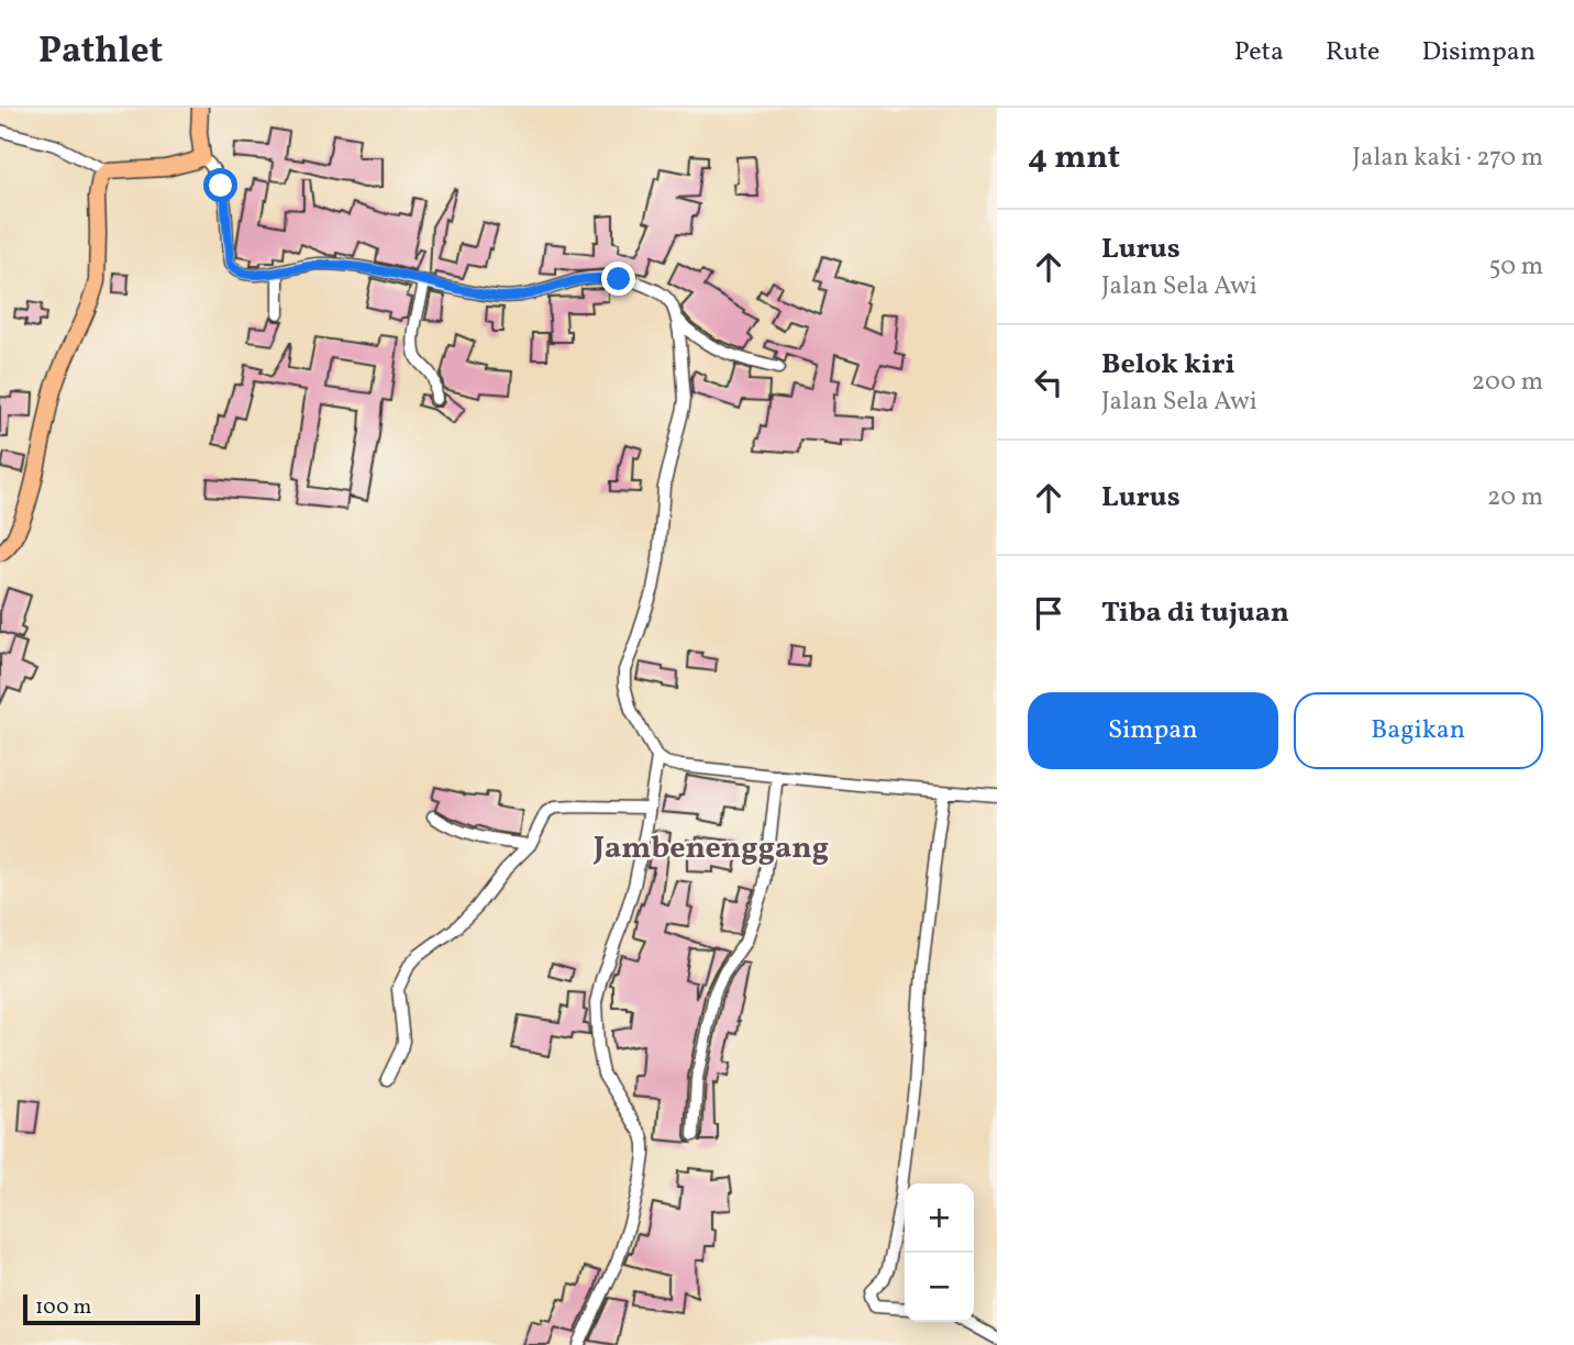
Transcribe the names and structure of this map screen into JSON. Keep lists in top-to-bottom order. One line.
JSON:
{"districts":["Jambenenggang"],"scale_bar":"100 m","page":{"header":"Pathlet","nav":["Peta","Rute","Disimpan"],"heading":["4 mnt","Jalan kaki · 270 m"],"list":[["Lurus","Jalan Sela Awi","50 m"],["Belok kiri","Jalan Sela Awi","200 m"],["Lurus","20 m"],"Tiba di tujuan"],"buttons":["Simpan","Bagikan"],"map_buttons":["+","−"],"scale":"100 m"}}
